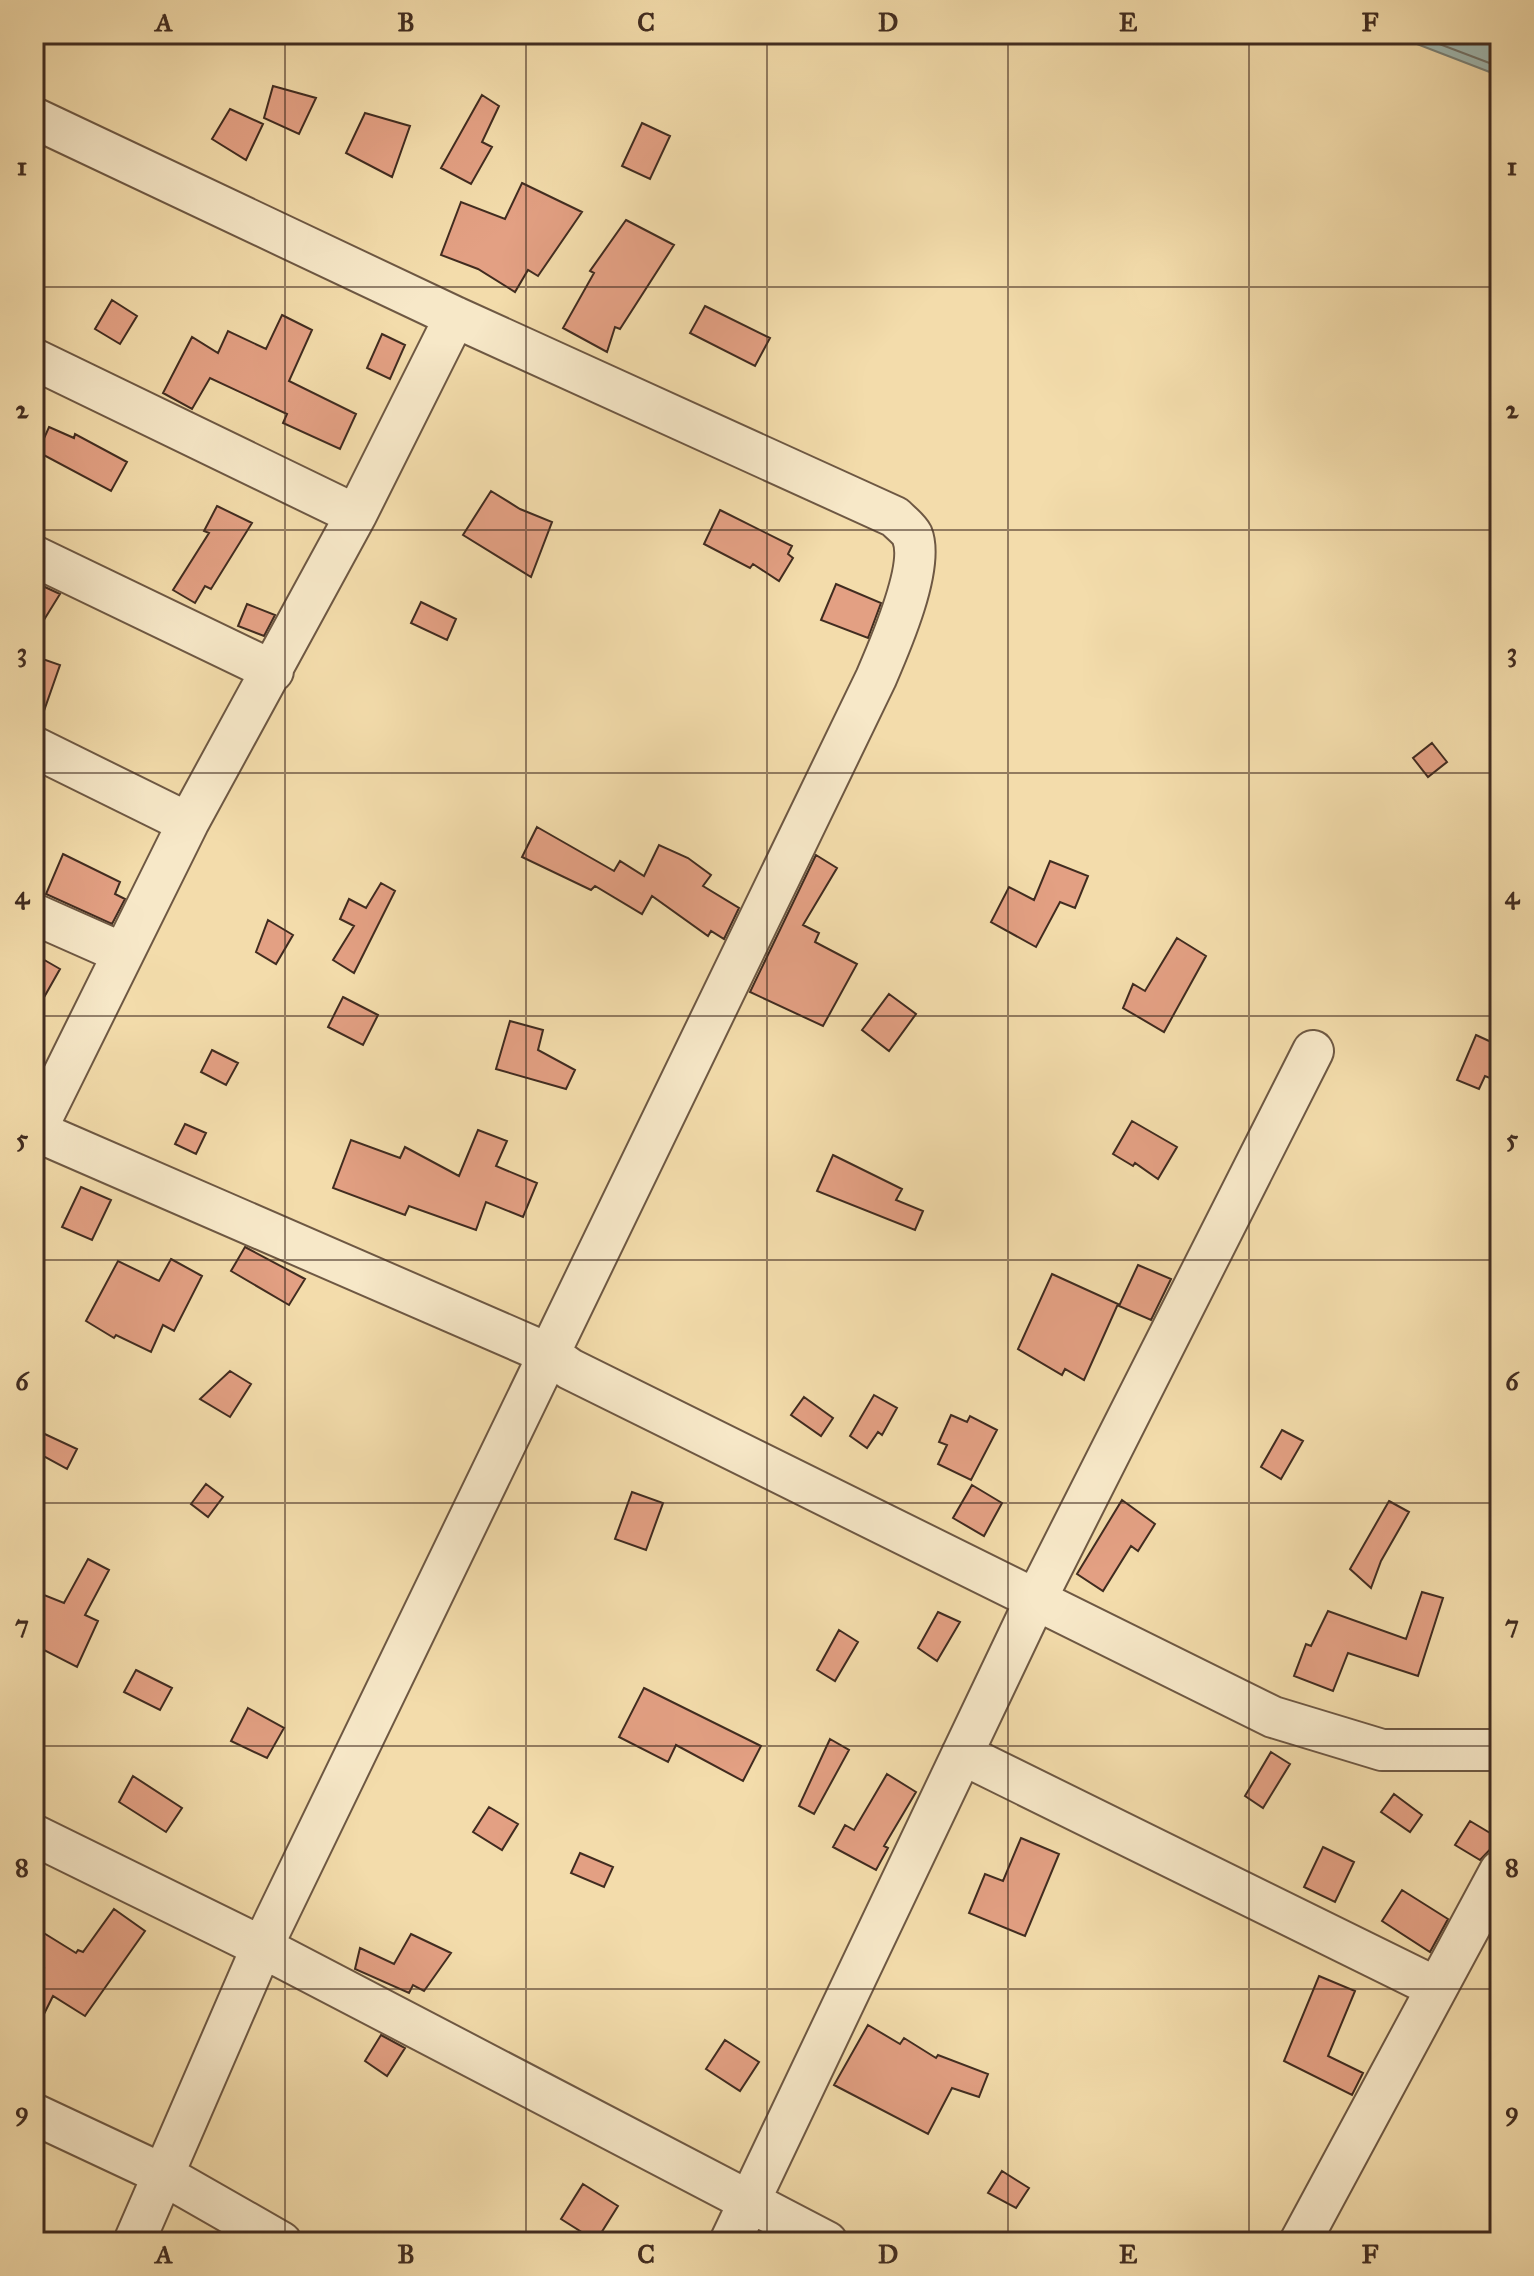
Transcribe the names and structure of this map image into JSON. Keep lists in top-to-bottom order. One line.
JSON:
{"grid":{"columns":["A","B","C","D","E","F"],"rows":["1","2","3","4","5","6","7","8","9"]}}
